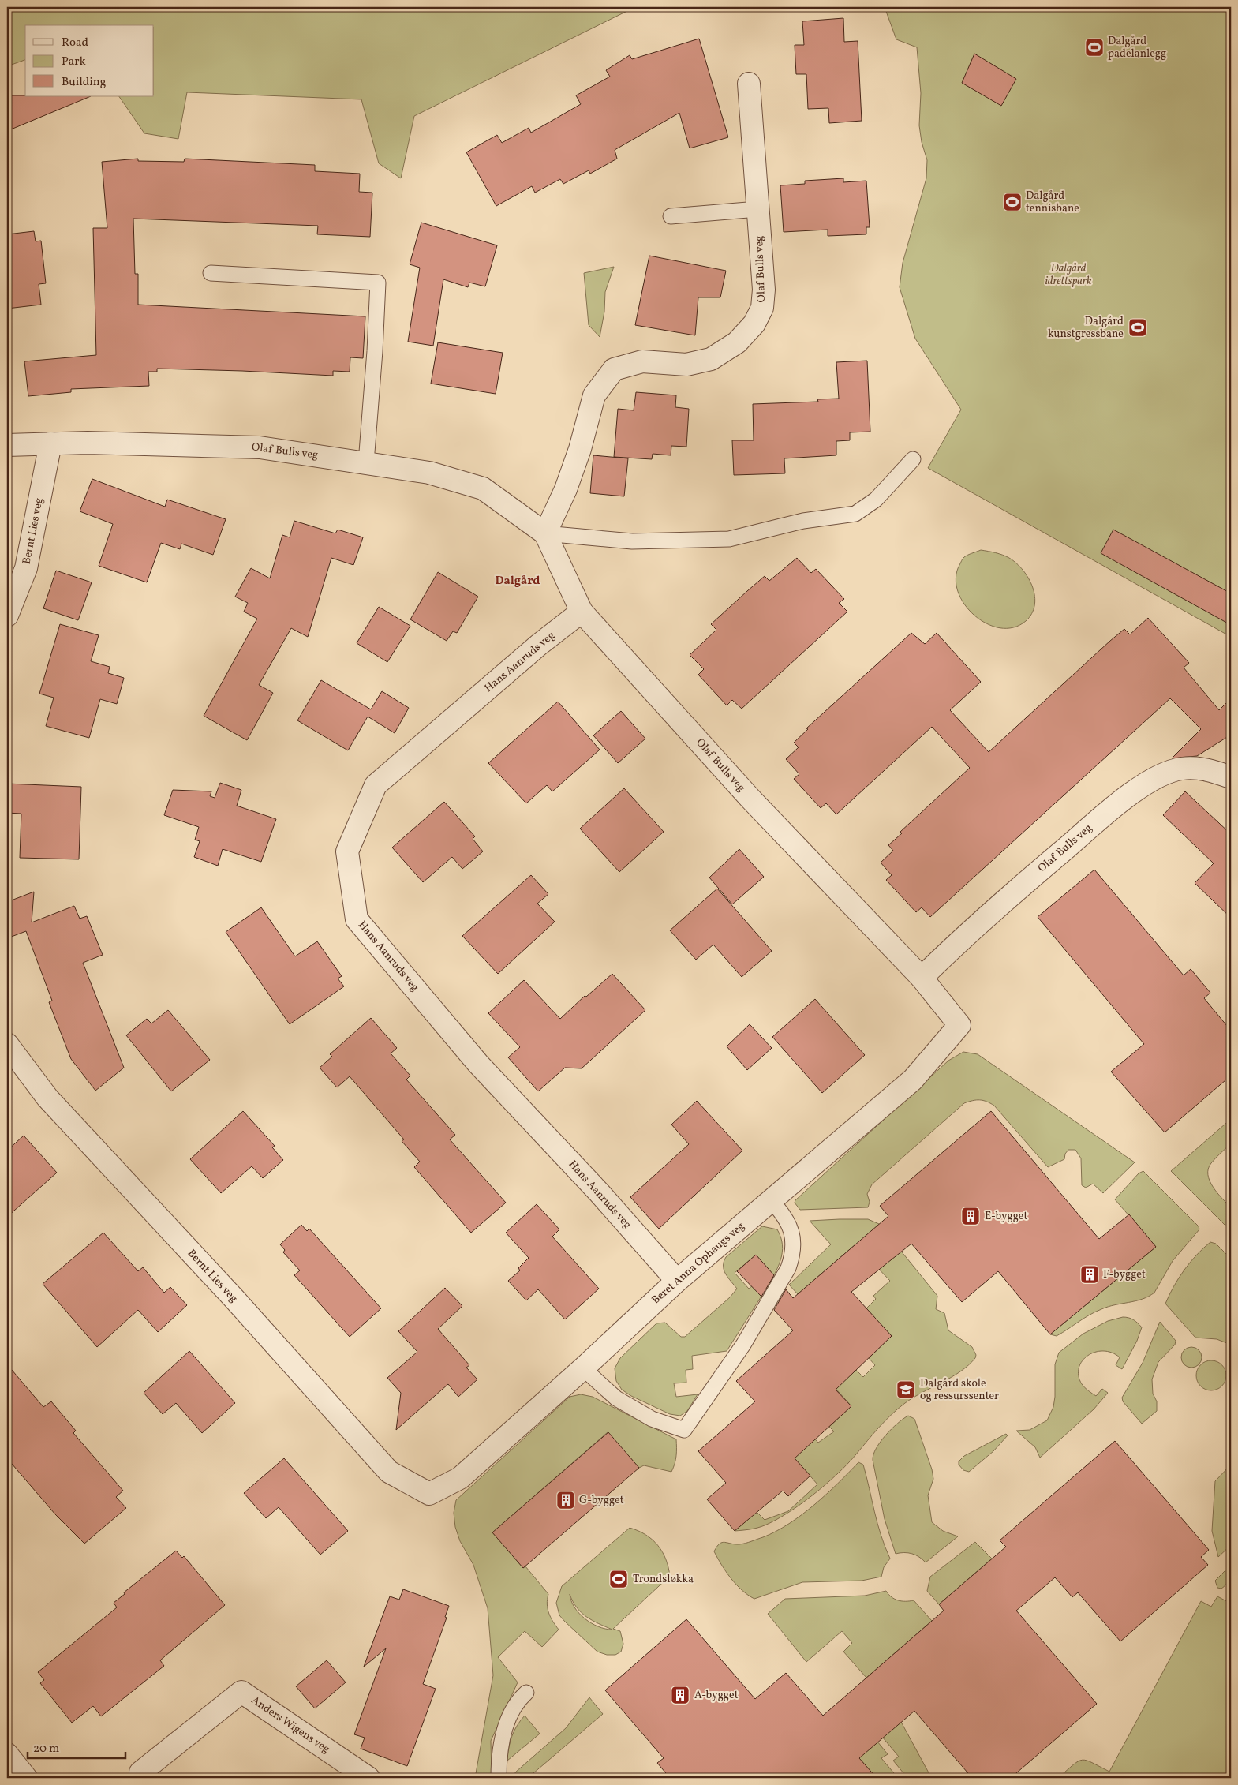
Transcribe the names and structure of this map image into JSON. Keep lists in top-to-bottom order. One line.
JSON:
{"streets":{"street":["Olaf Bulls veg","Bernt Lies veg","Hans Aanruds veg","Beret Anna Ophaugs veg","Anders Wigens veg"]},"crossings":[["Olaf Bulls veg","Bernt Lies veg"],["Olaf Bulls veg","Hans Aanruds veg"],["Olaf Bulls veg","Beret Anna Ophaugs veg"],["Bernt Lies veg","Beret Anna Ophaugs veg"],["Hans Aanruds veg","Beret Anna Ophaugs veg"]],"districts":["Dalgård"],"parks":["Dalgård idrettspark"],"places":{"sports":["Dalgård padelanlegg","Dalgård tennisbane","Dalgård kunstgressbane","Trondsløkka"],"building":["E-bygget","F-bygget","G-bygget","A-bygget"],"school or university":["Dalgård skole og ressurssenter"]},"legend":["Road","Park","Building"],"scale_bar":"20 m"}
